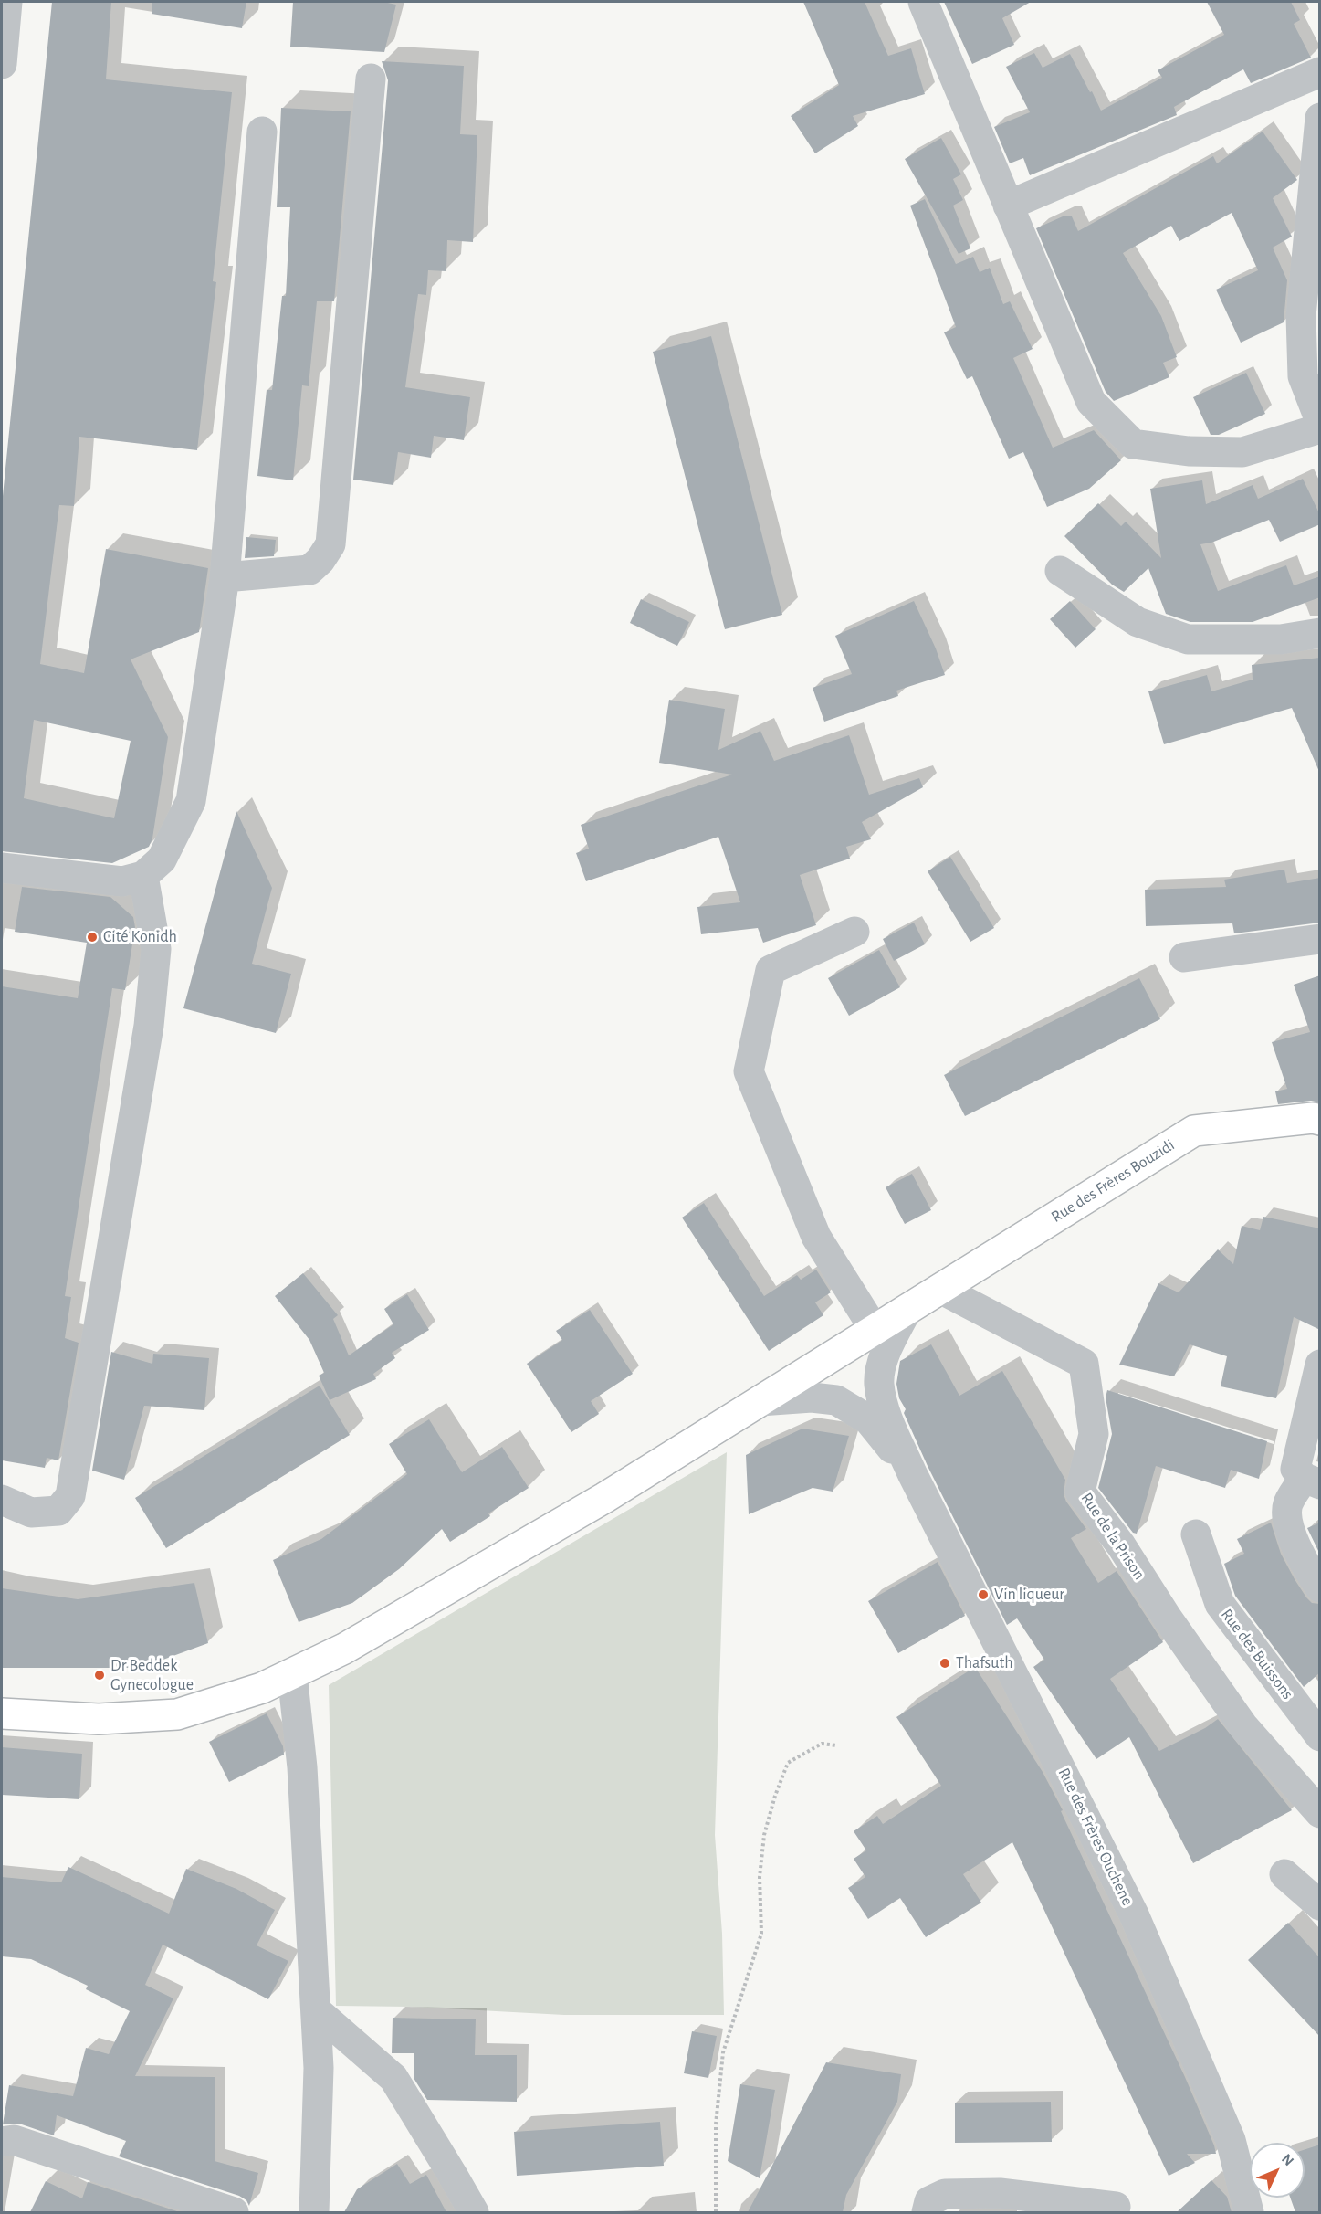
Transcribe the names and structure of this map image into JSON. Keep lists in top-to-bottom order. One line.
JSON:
{"streets":{"main road":["Rue des Frères Bouzidi"],"street":["Rue de la Prison","Rue des Buissons","Rue des Frères Ouchene"]},"crossings":[["Rue des Frères Bouzidi","Rue de la Prison"],["Rue des Frères Bouzidi","Rue des Frères Ouchene"],["Rue de la Prison","Rue des Frères Ouchene"]],"places":["Cité Konidh","Vin liqueur","Thafsuth","Dr Beddek Gynecologue"],"north":"top right"}
